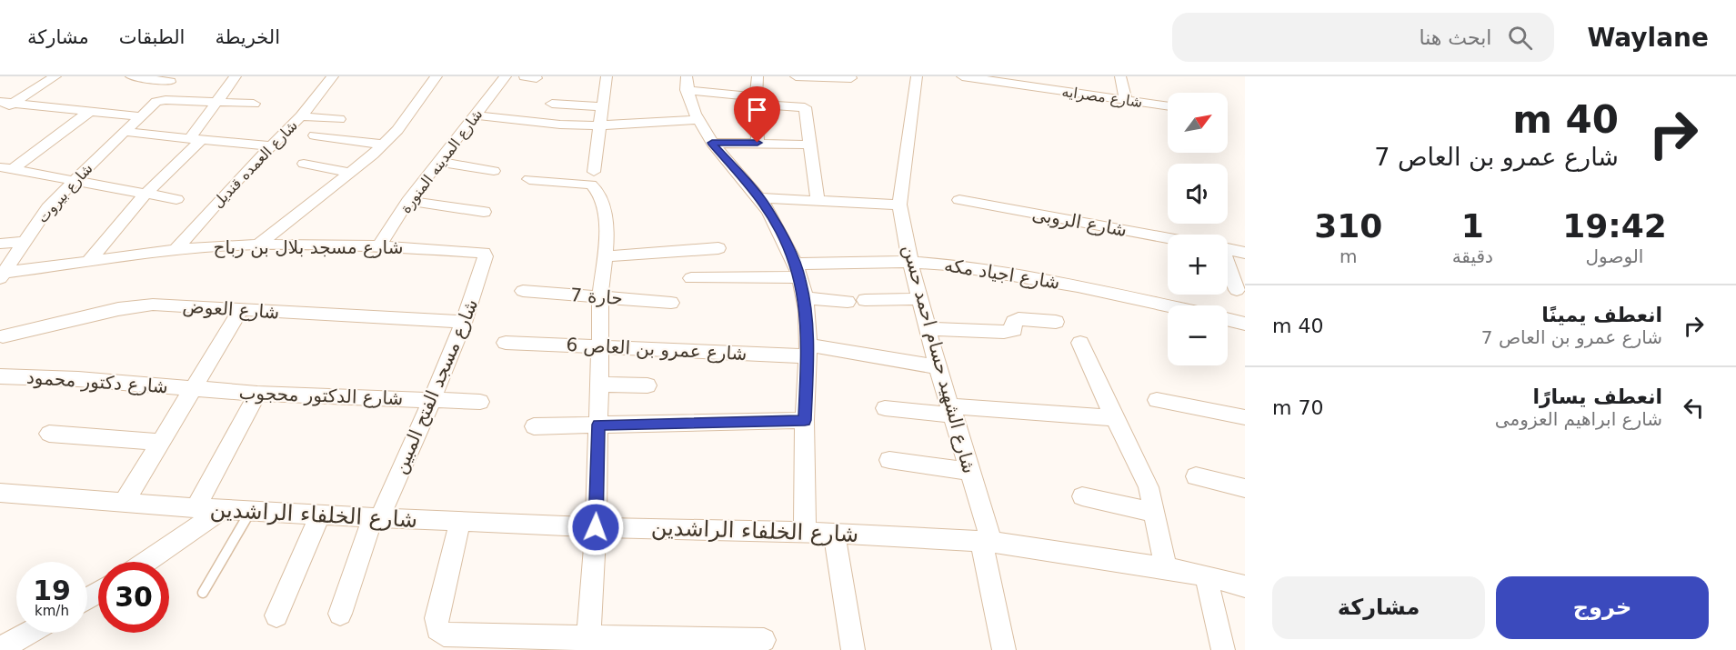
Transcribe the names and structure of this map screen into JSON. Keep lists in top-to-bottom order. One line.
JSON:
{"streets":{"street":["شارع مصرايه","شارع المدينه المنورة","شارع العمده قنديل","شارع بيروت","شارع الروبى","شارع مسجد بلال بن رباح","شارع اجياد مكه","حارة 7","شارع العوض","شارع عمرو بن العاص 6","شارع الشهيد حسام احمد حسن","شارع دكتور محمود","شارع مسجد الفتح المبين","شارع الدكتور محجوب","شارع الخلفاء الراشدين"]},"crossings":[["شارع المدينه المنورة","شارع مسجد بلال بن رباح"],["شارع العمده قنديل","شارع مسجد بلال بن رباح"],["شارع بيروت","شارع مسجد بلال بن رباح"],["شارع مسجد بلال بن رباح","شارع مسجد الفتح المبين"],["شارع اجياد مكه","شارع الشهيد حسام احمد حسن"],["شارع العوض","شارع مسجد الفتح المبين"],["شارع عمرو بن العاص 6","شارع الشهيد حسام احمد حسن"],["شارع الشهيد حسام احمد حسن","شارع الخلفاء الراشدين"],["شارع دكتور محمود","شارع الدكتور محجوب"],["شارع مسجد الفتح المبين","شارع الدكتور محجوب"],["شارع مسجد الفتح المبين","شارع الخلفاء الراشدين"]],"north":"top right","page":{"header":"Waylane","search":"ابحث هنا","nav":["الخريطة","الطبقات","مشاركة"],"turn":["40 m","شارع عمرو بن العاص 7"],"map_buttons":["+","−"],"eta":["19:42","الوصول","1","دقيقة","310","m"],"list":[{"name":"انعطف يمينًا","note":"شارع عمرو بن العاص 7","value":"40 m"},{"name":"انعطف يسارًا","note":"شارع ابراهيم العزومى","value":"70 m"}],"speed":"19 km/h","limit":"30","buttons":["خروج","مشاركة"]}}
